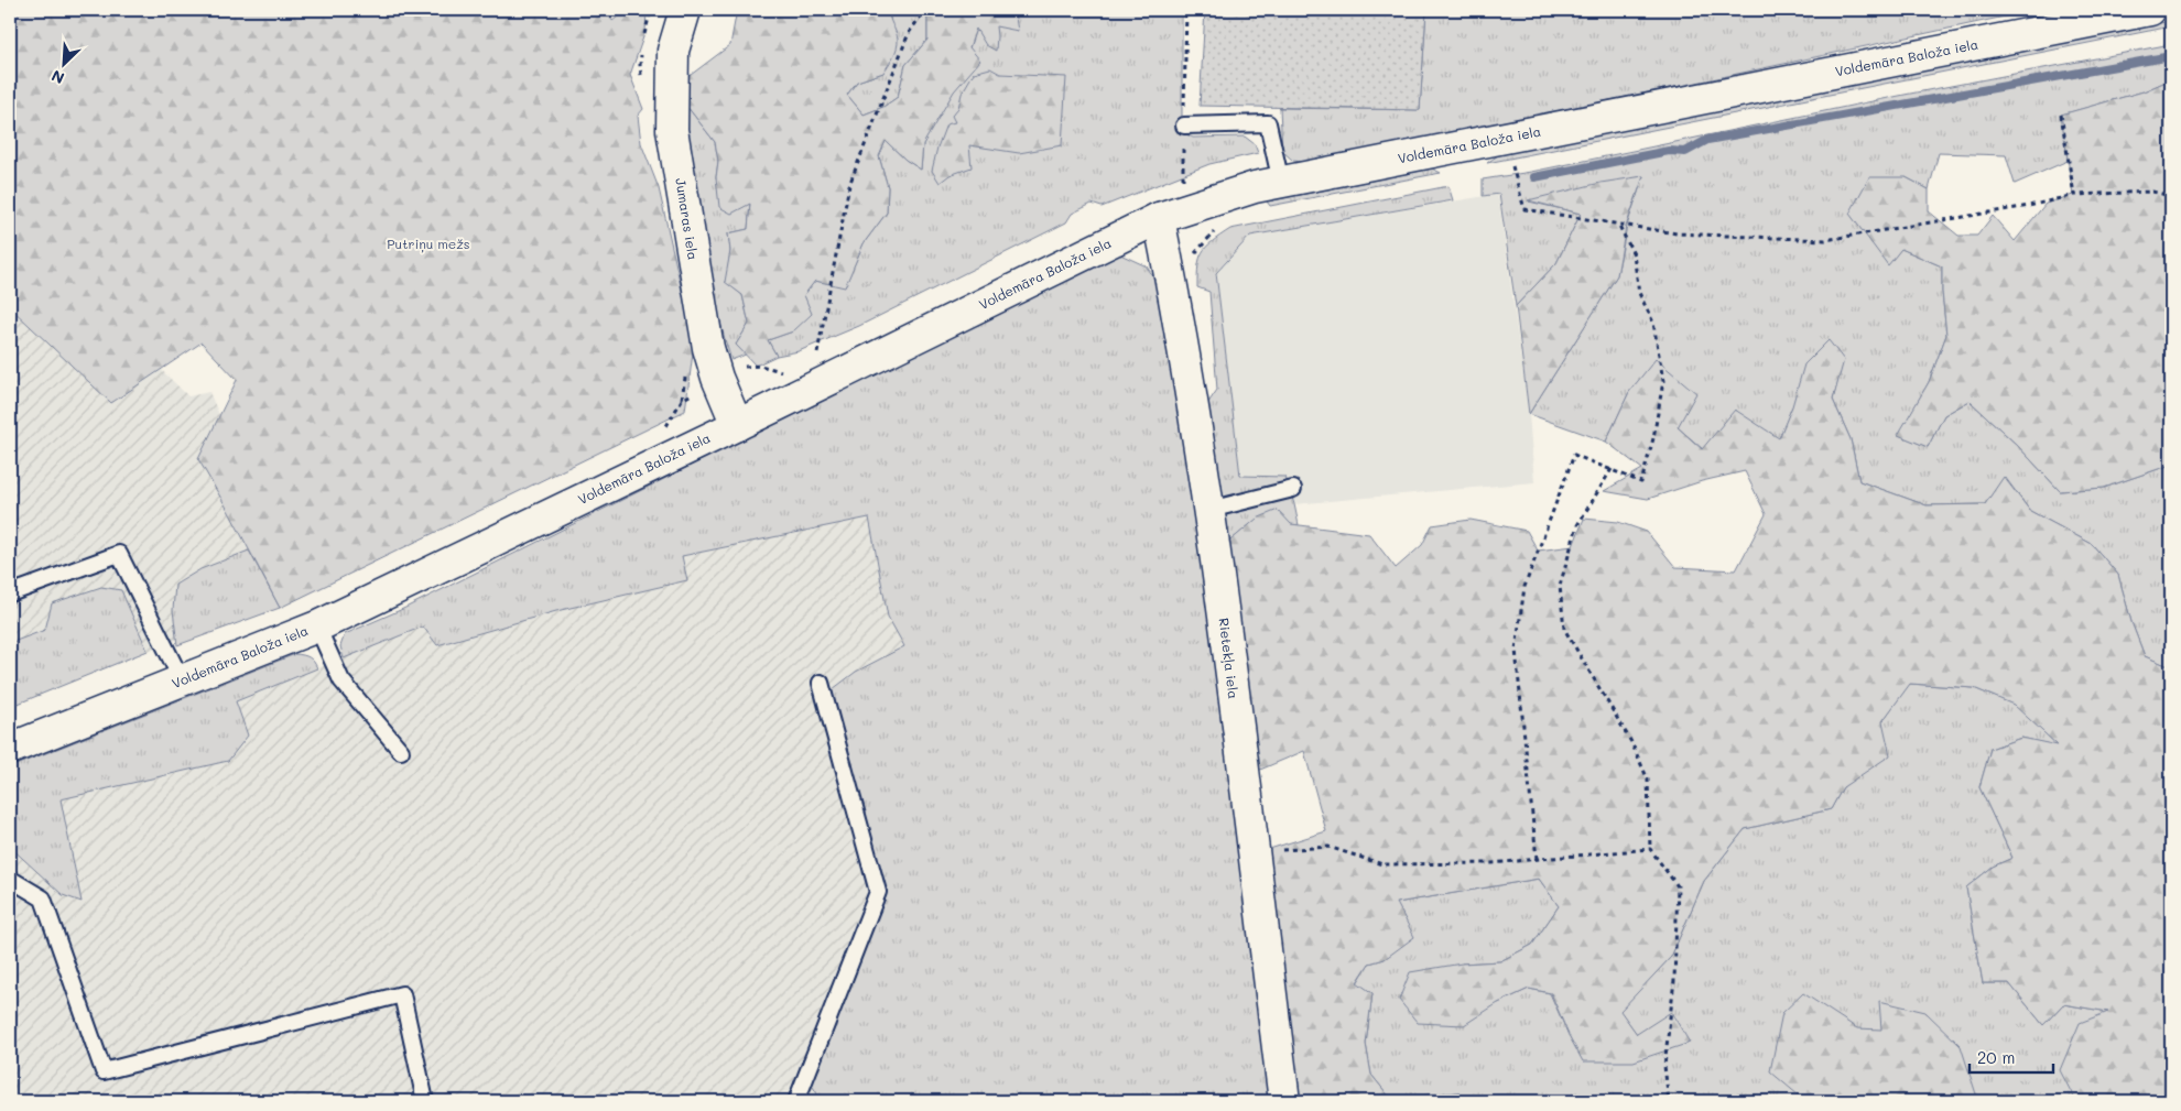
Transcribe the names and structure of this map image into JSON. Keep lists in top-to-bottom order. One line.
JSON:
{"streets":{"main road":["Voldemāra Baloža iela","Jumaras iela","Rietekļa iela"]},"crossings":[["Voldemāra Baloža iela","Jumaras iela"],["Voldemāra Baloža iela","Rietekļa iela"]],"parks":["Putriņu mežs"],"scale_bar":"20 m","north":"bottom left"}
